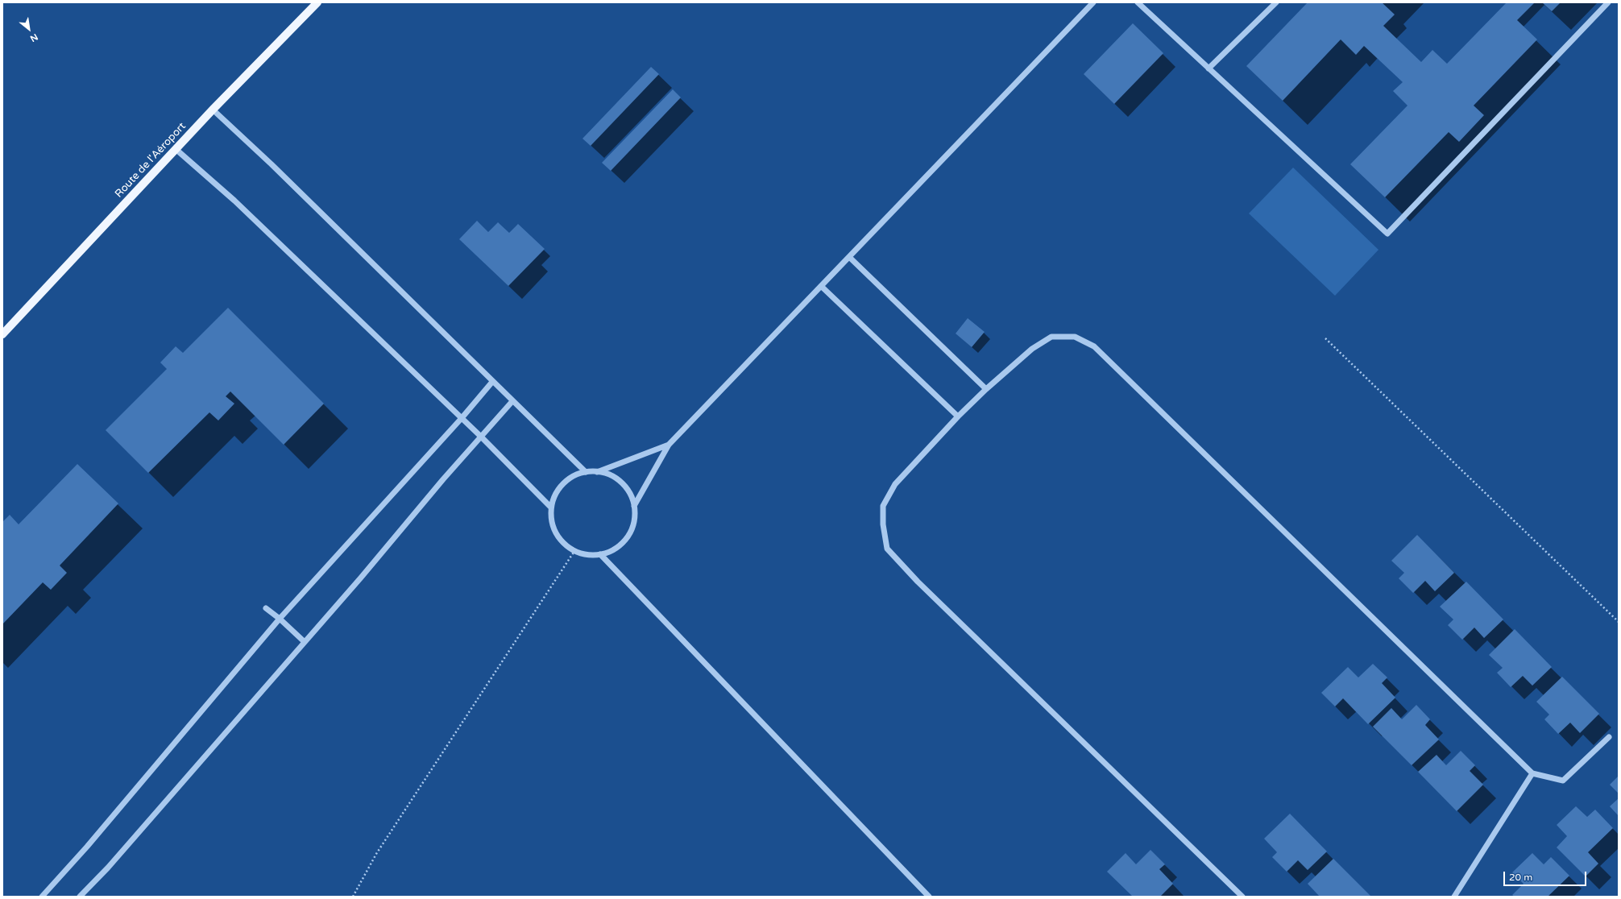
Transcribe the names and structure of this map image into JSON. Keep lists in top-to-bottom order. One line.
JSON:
{"streets":{"main road":["Route de l'Aéroport"]},"scale_bar":"20 m","north":"bottom right"}
